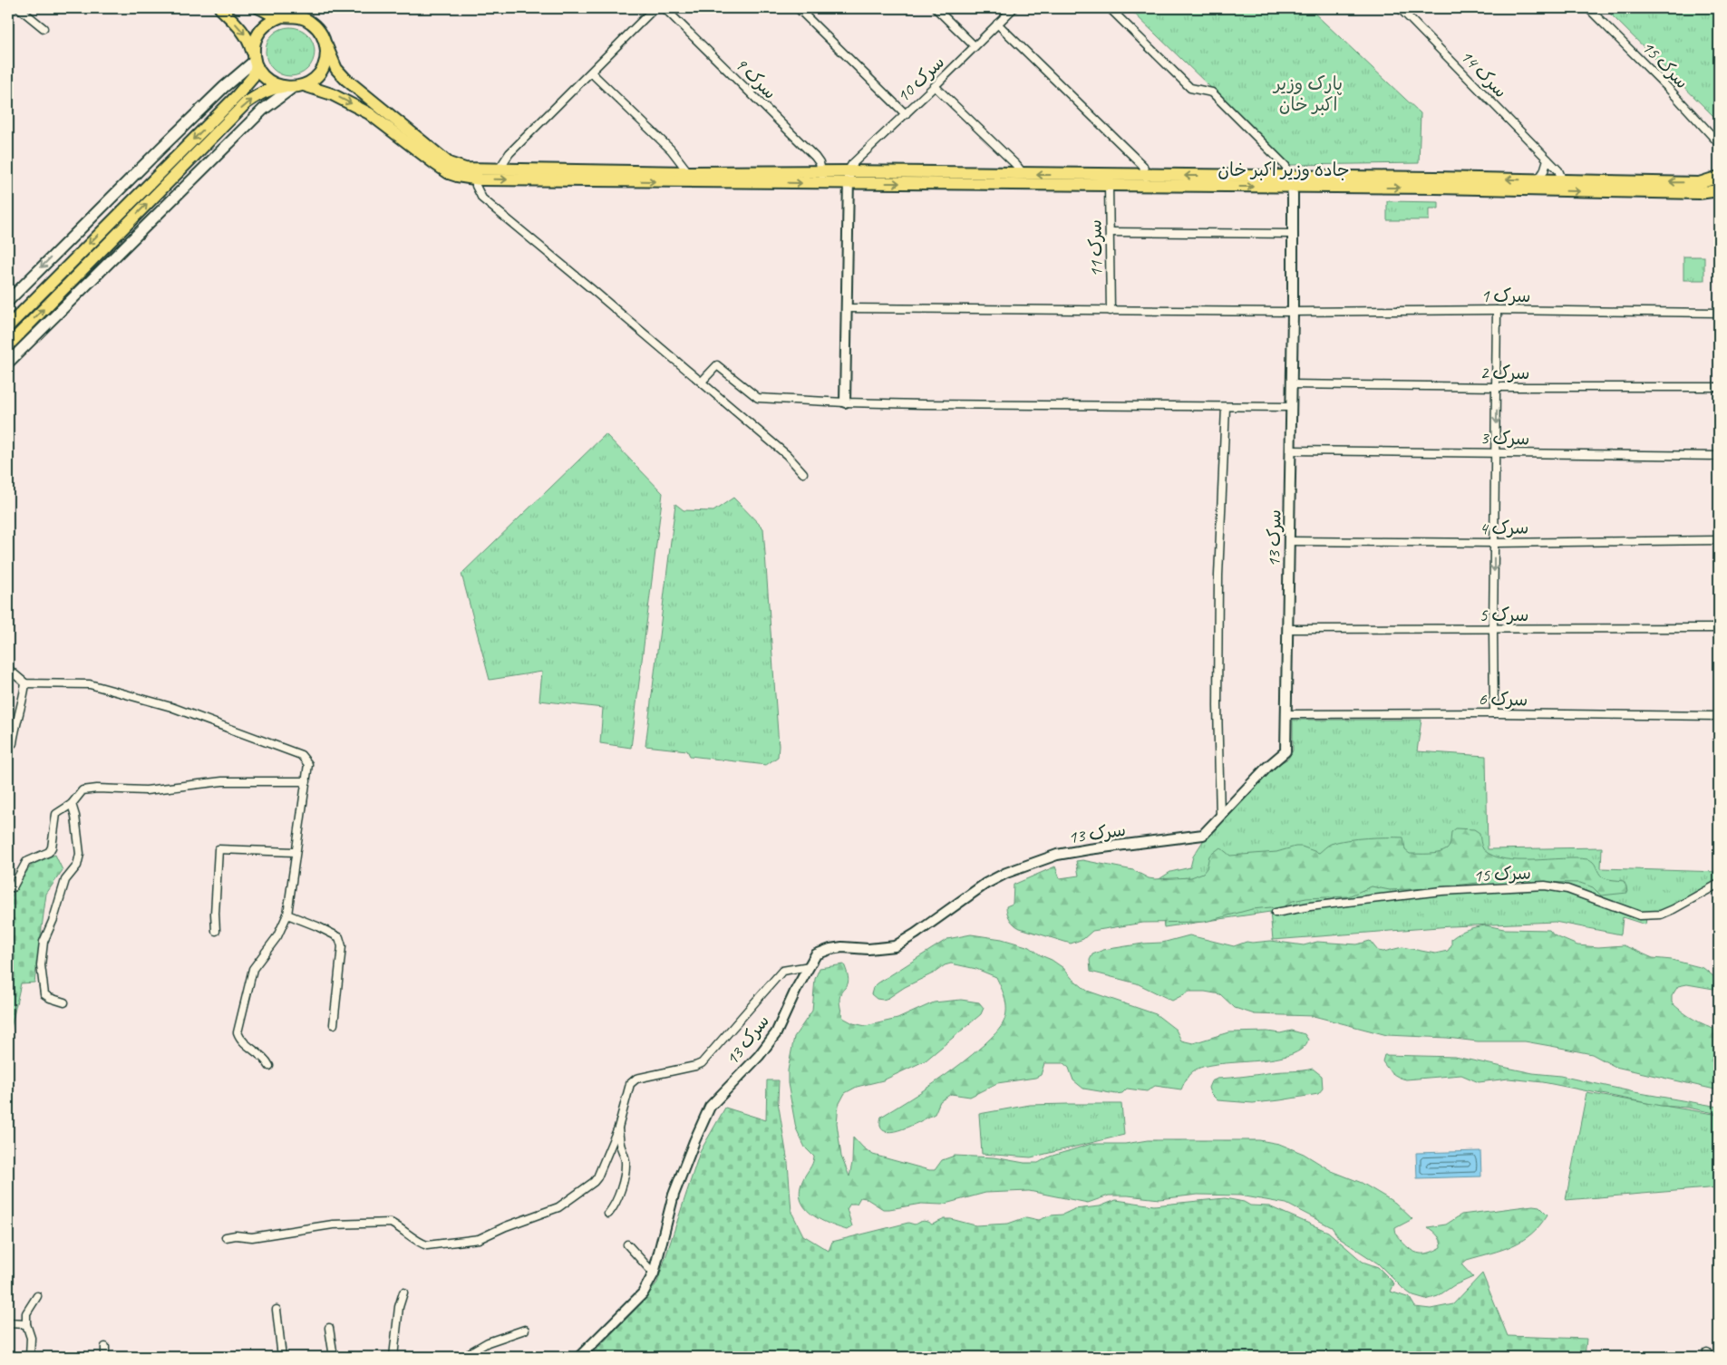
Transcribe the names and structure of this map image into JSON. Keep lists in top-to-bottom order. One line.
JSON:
{"streets":{"main road":["جاده وزیر اکبر خان"],"street":["سرک 15","سرک 14","سرک 9","سرک 10","سرک 11","سرک 1","سرک 2","سرک 3","سرک 4","سرک 13","سرک 5","سرک 6"]},"crossings":[["جاده وزیر اکبر خان","سرک 13"],["سرک 11","سرک 1"],["سرک 1","سرک 13"],["سرک 2","سرک 13"],["سرک 3","سرک 13"],["سرک 4","سرک 13"],["سرک 13","سرک 5"],["سرک 13","سرک 6"]],"parks":["پارک وزیر اکبر خان"]}
